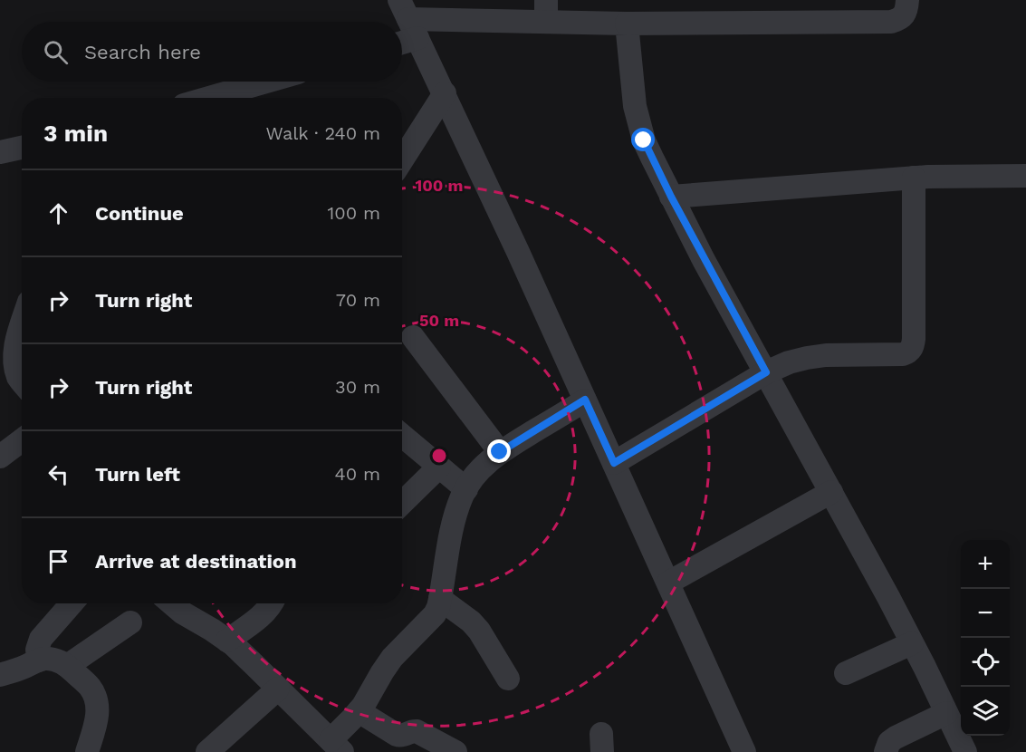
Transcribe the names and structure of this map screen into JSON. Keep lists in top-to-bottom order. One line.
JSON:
{"page":{"search":"Search here","heading":["3 min","Walk · 240 m"],"list":[["Continue","100 m"],["Turn right","70 m"],["Turn right","30 m"],["Turn left","40 m"],"Arrive at destination"],"map_buttons":["+","−"]},"rings":["100 m","50 m"]}
